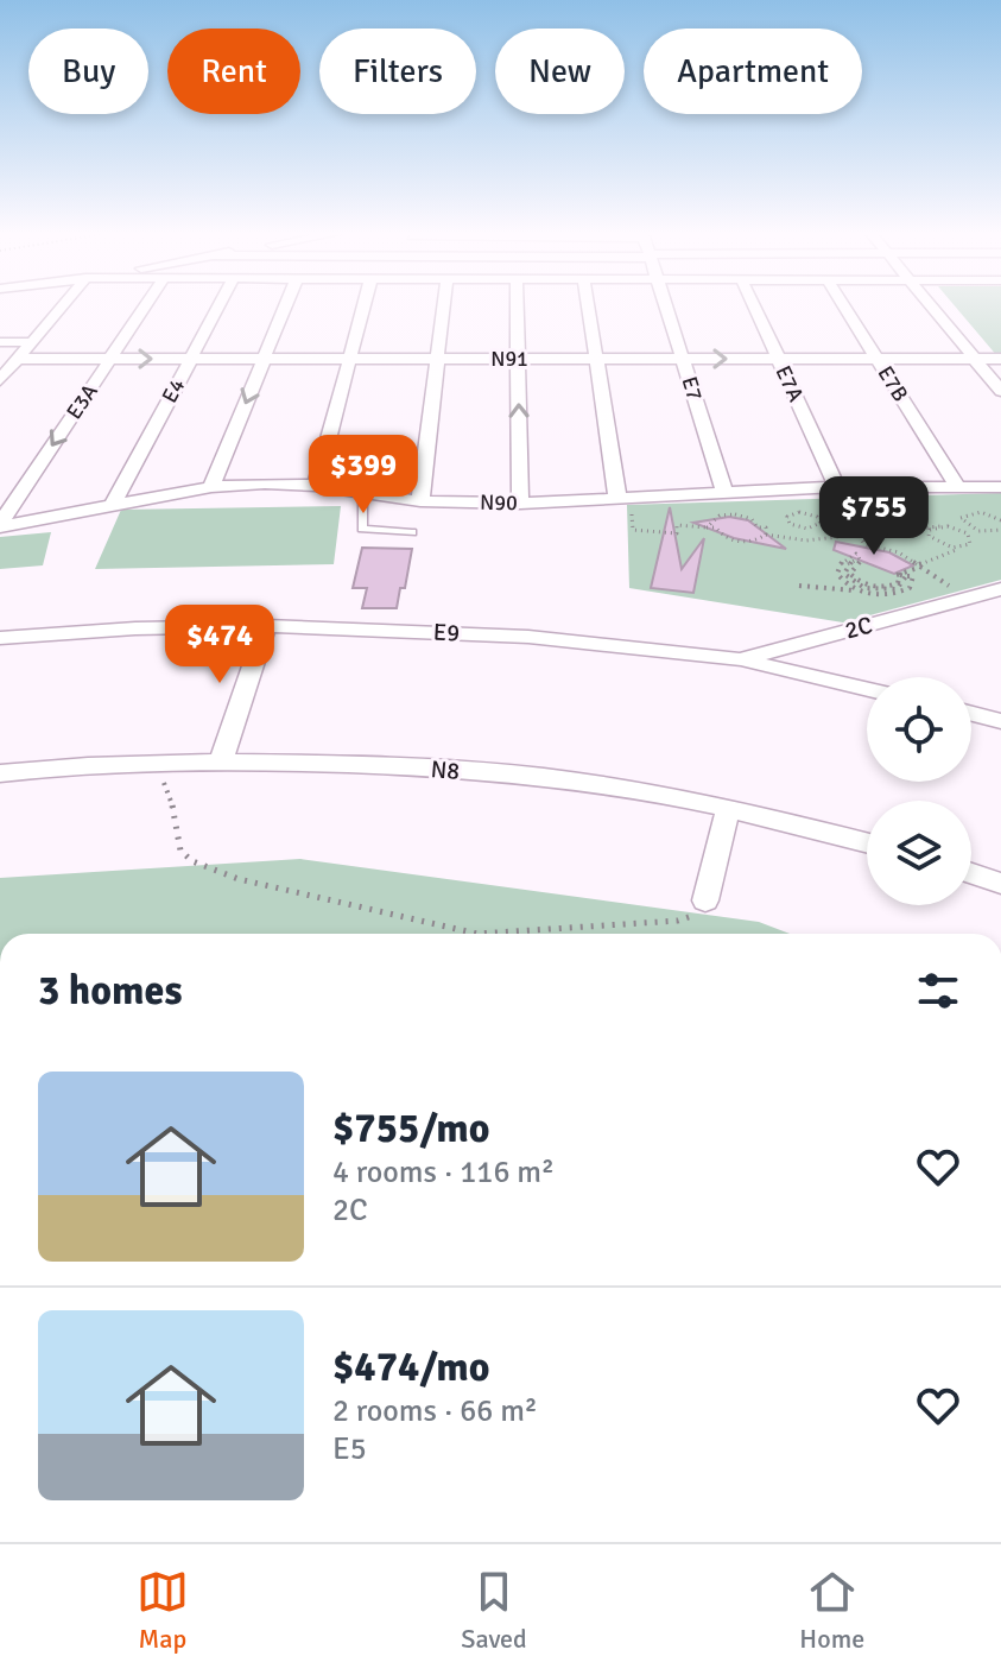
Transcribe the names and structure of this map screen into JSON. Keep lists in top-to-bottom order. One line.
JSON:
{"streets":{"street":["N91","E7A","E7B","E7","E4","E3A","N90","2C","E9","N8"]},"crossings":[["N91","E7A"],["N91","E7B"],["N91","E7"],["N91","E4"],["N91","E3A"],["E7A","N90"],["E7B","N90"],["E7","N90"],["E4","N90"],["E3A","N90"],["2C","E9"]],"page":{"chip":["Buy","Rent","Filters","New","Apartment"],"price":["$399","$755","$474"],"heading":"3 homes","list":[{"name":"$755/mo","note":"4 rooms · 116 m² · 2C"},{"name":"$474/mo","note":"2 rooms · 66 m² · E5"}],"tabs":["Map","Saved","Home"]}}
